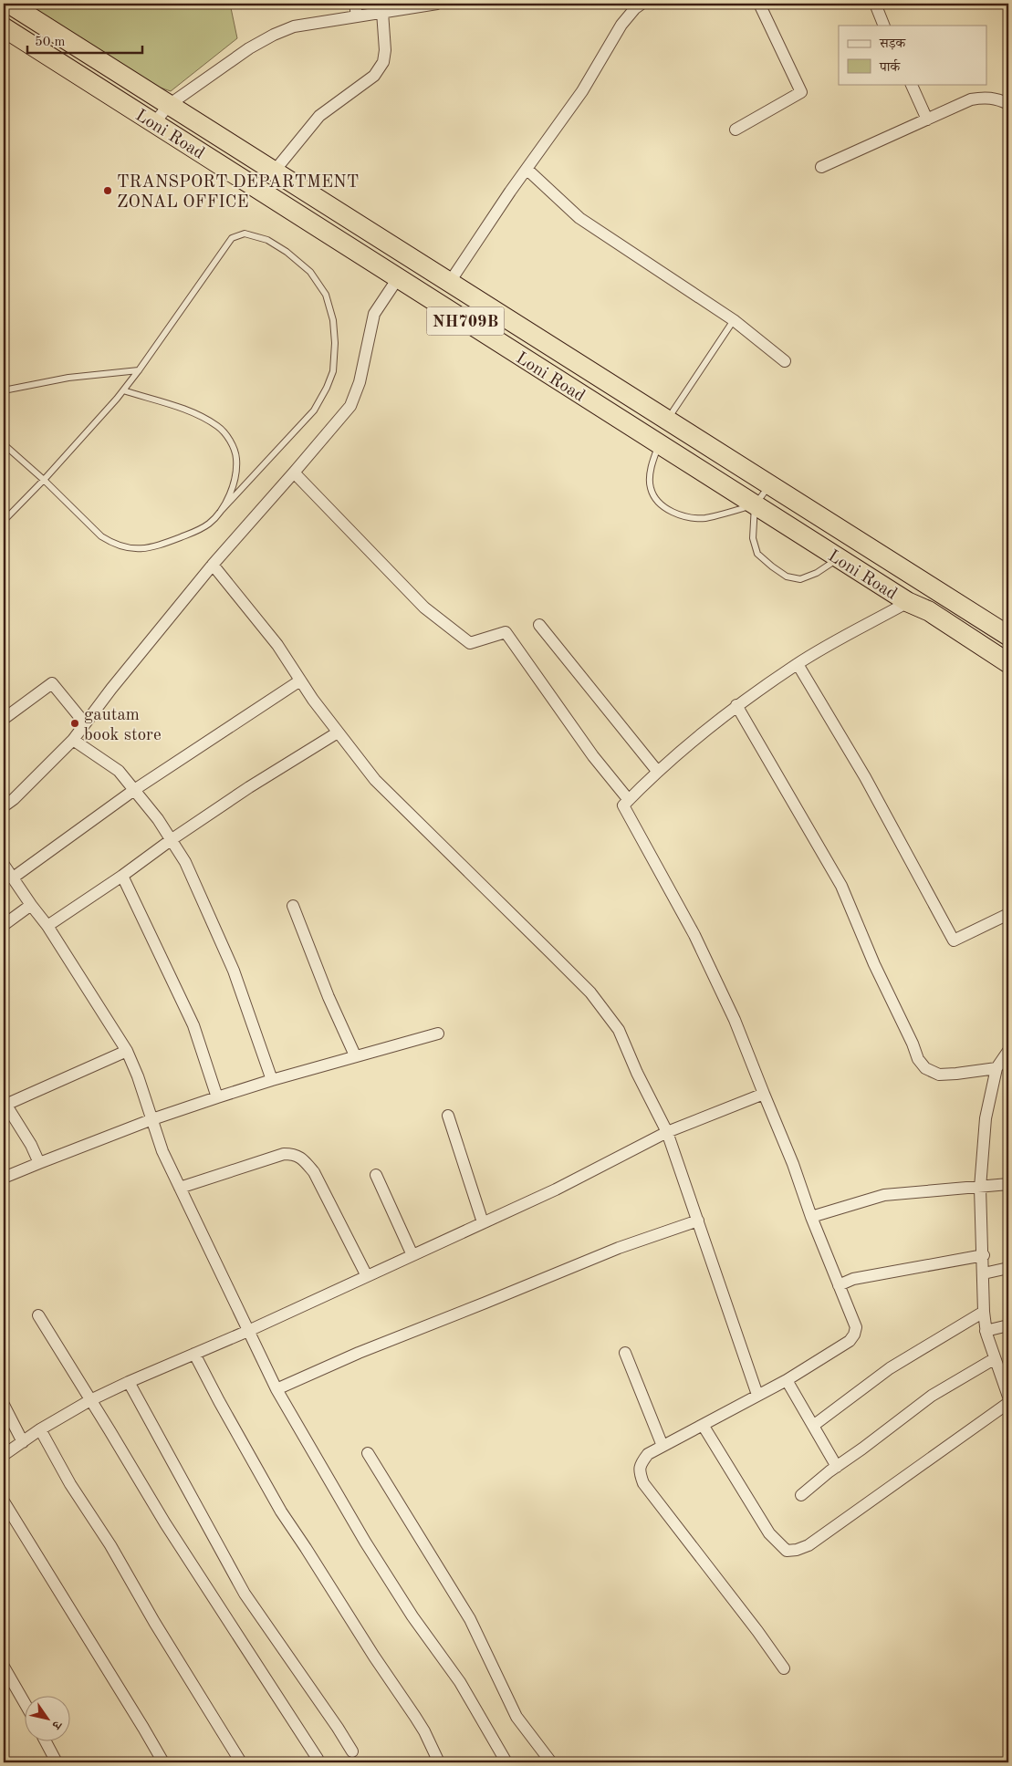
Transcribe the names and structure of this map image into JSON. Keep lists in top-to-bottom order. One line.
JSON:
{"streets":{"highway":["Loni Road","NH709B"]},"places":["TRANSPORT DEPARTMENT ZONAL OFFICE","gautam book store"],"legend":["सड़क","पार्क"],"scale_bar":"50 m","north":"bottom right"}
